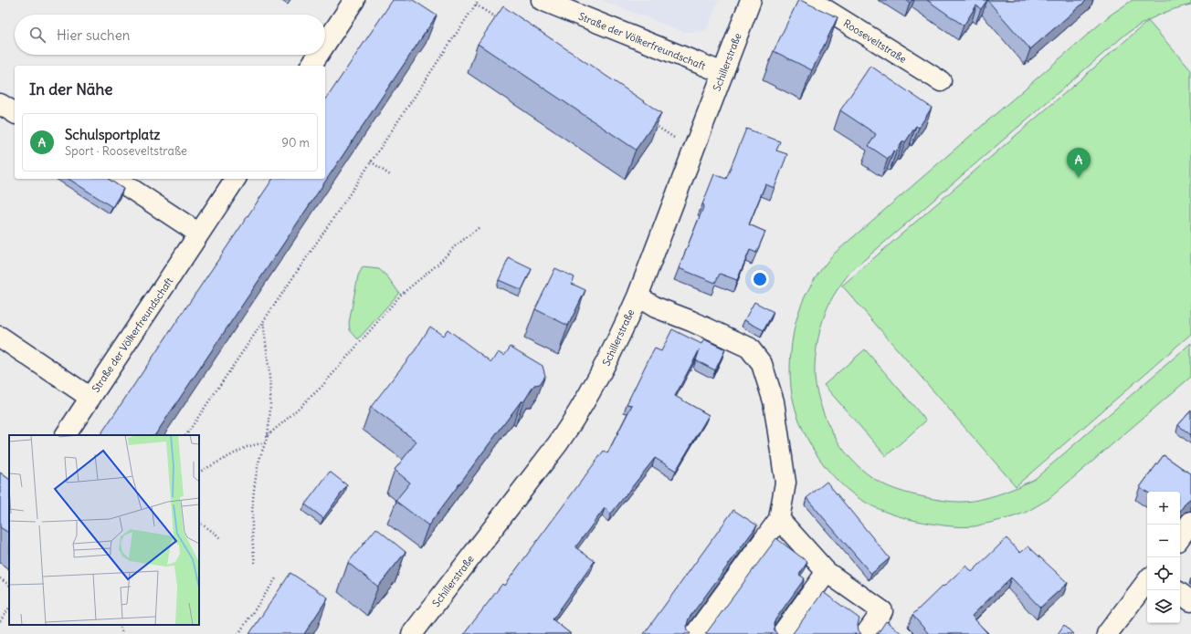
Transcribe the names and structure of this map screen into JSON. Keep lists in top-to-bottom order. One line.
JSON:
{"streets":{"street":["Straße der Völkerfreundschaft","Rooseveltstraße","Schillerstraße"]},"crossings":[["Straße der Völkerfreundschaft","Schillerstraße"]],"page":{"search":"Hier suchen","heading":"In der Nähe","list":[{"mark":"A","name":"Schulsportplatz","note":"Sport · Rooseveltstraße","value":"90 m"}],"pins":"A","map_buttons":["+","−"]}}
